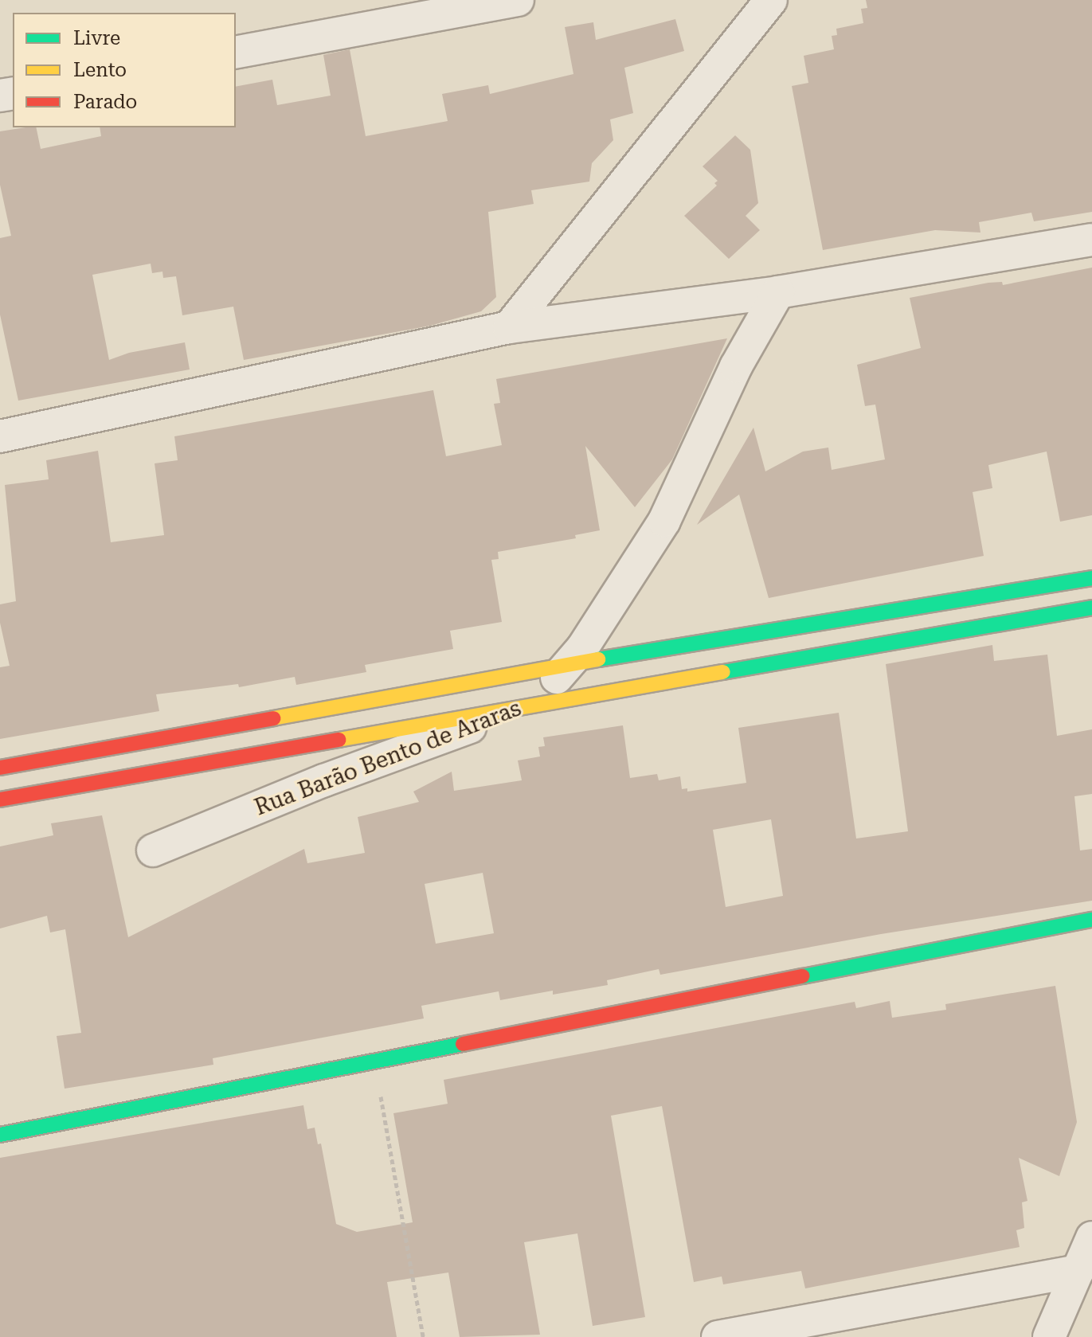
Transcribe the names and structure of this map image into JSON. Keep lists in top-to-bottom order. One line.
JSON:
{"streets":{"street":["Rua Barão Bento de Araras"]},"legend":["Livre","Lento","Parado"]}
